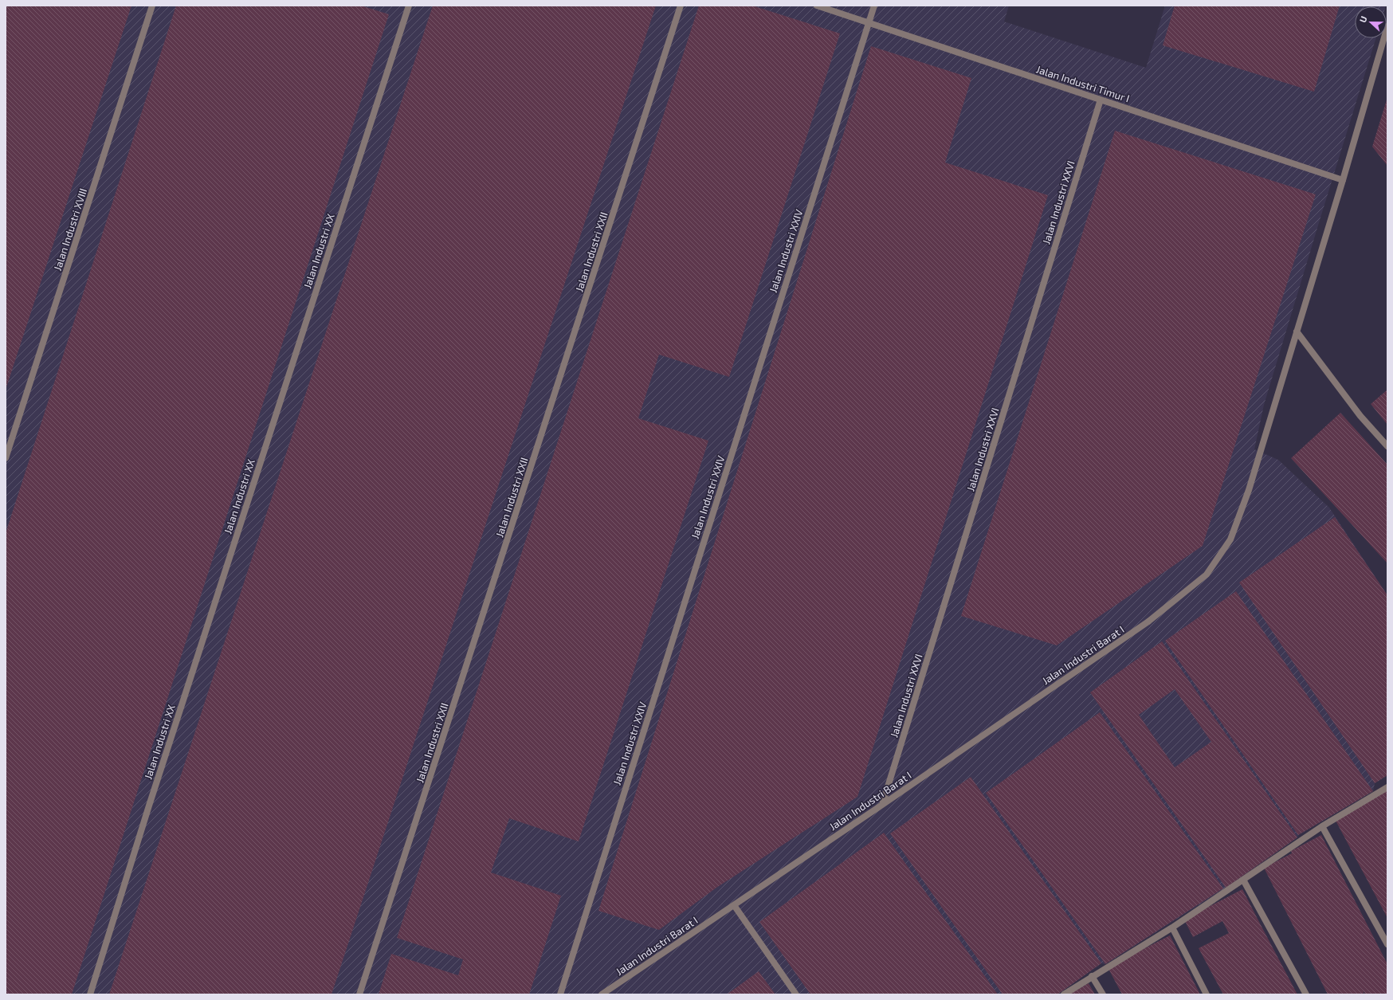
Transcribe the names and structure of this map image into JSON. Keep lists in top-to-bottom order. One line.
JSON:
{"streets":{"street":["Jalan Industri Timur I","Jalan Industri XXVI","Jalan Industri XVIII","Jalan Industri XX","Jalan Industri XXIV","Jalan Industri XXII","Jalan Industri Barat I"]},"crossings":[["Jalan Industri Timur I","Jalan Industri XXVI"],["Jalan Industri Timur I","Jalan Industri XXIV"],["Jalan Industri Timur I","Jalan Industri Barat I"],["Jalan Industri XXVI","Jalan Industri Barat I"]],"north":"left"}
